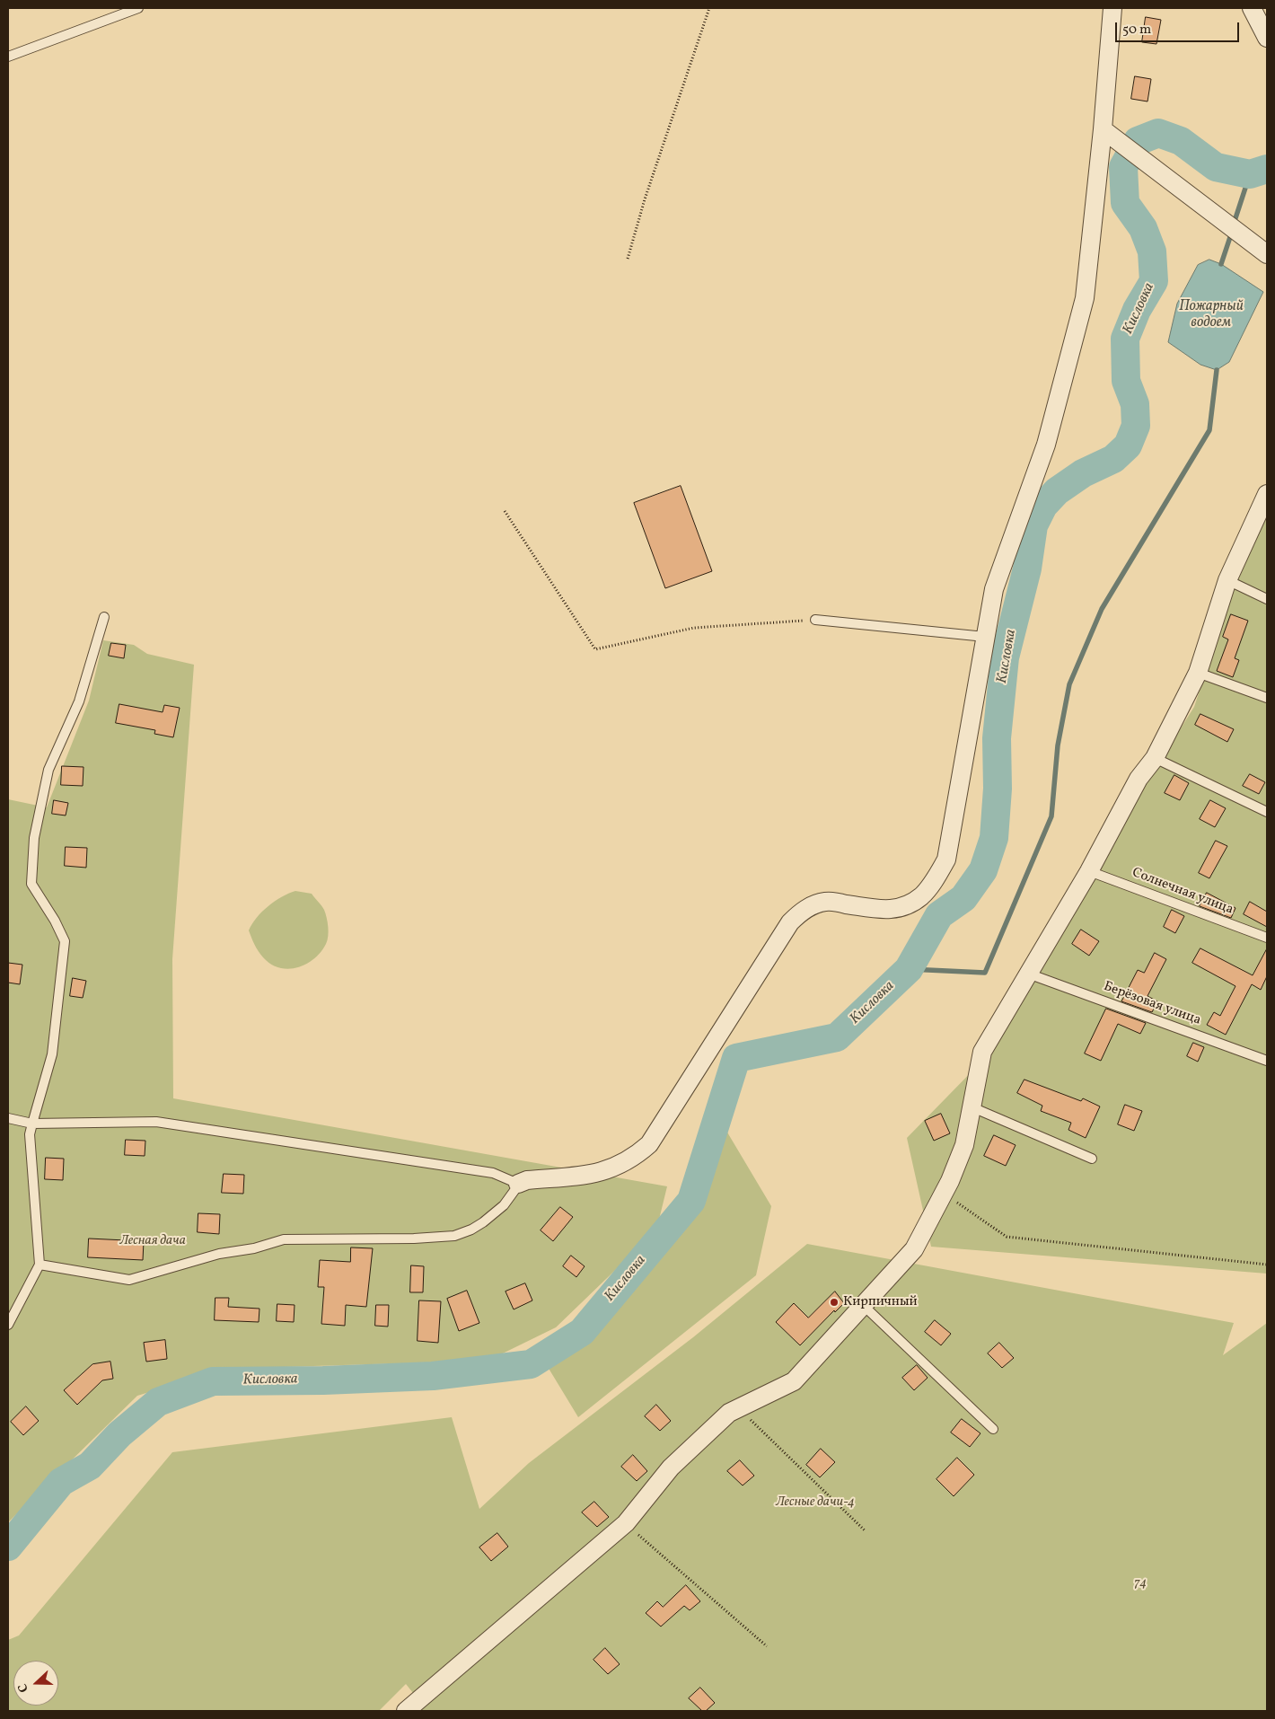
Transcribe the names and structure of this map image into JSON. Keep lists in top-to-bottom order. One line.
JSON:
{"streets":{"lane":["Солнечная улица","Берёзовая улица"]},"water":["Пожарный водоем","Кисловка"],"parks":["Лесная дача","Лесные дачи-4","74"],"places":["Кирпичный"],"scale_bar":"50 m","north":"left"}
